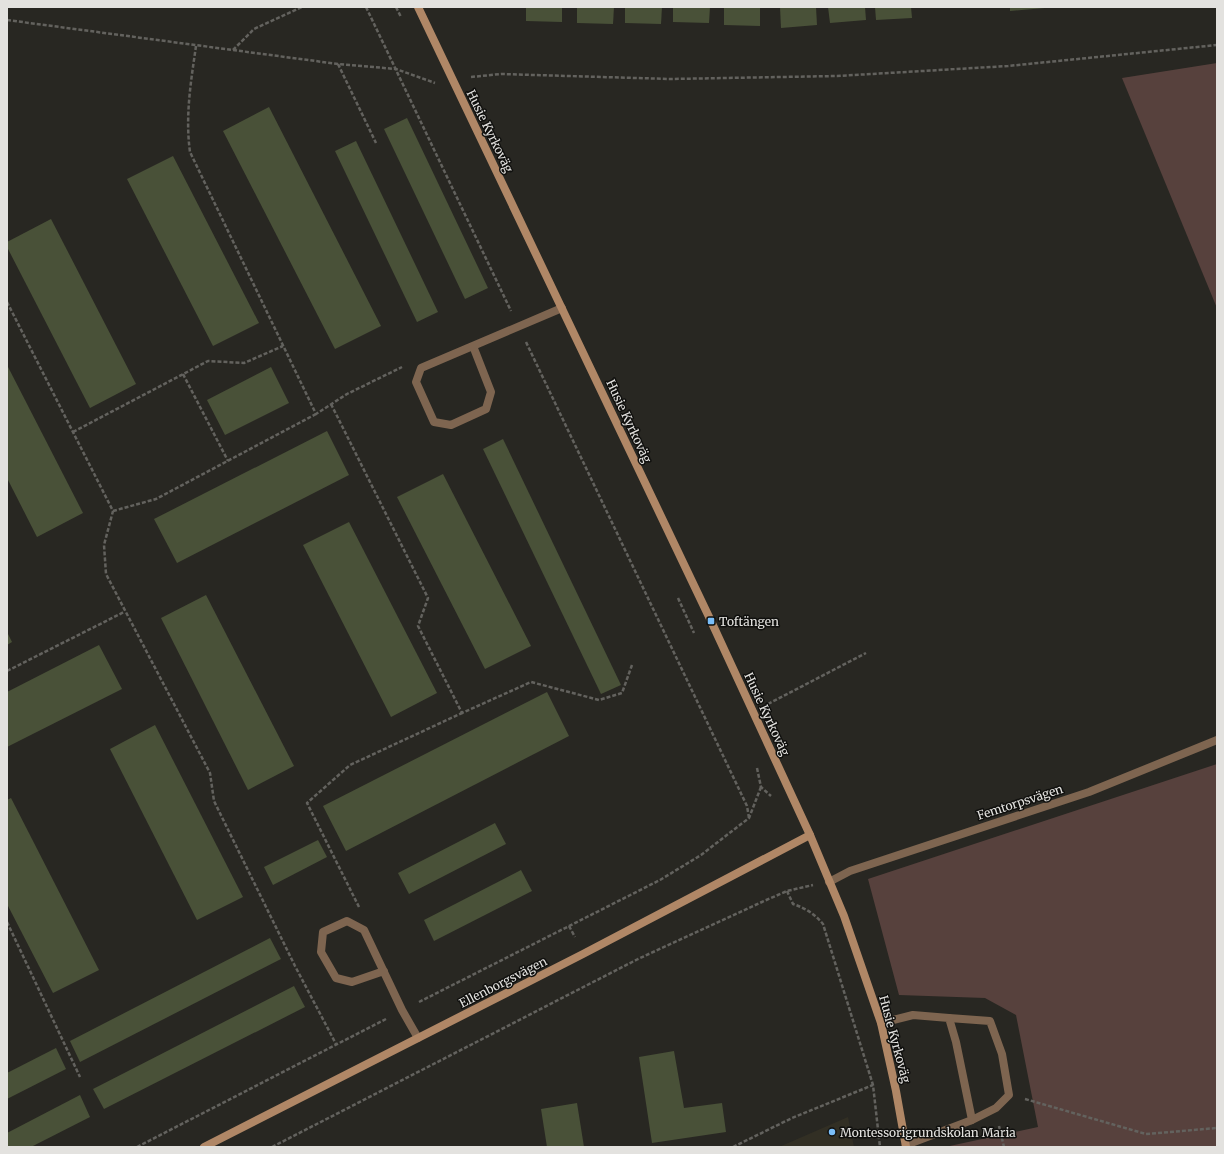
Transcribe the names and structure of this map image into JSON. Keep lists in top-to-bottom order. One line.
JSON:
{"streets":{"street":["Husie Kyrkoväg","Femtorpsvägen","Ellenborgsvägen"]},"crossings":[["Husie Kyrkoväg","Femtorpsvägen"],["Husie Kyrkoväg","Ellenborgsvägen"]],"places":{"transit":["Toftängen"],"other":["Montessorigrundskolan Maria"]}}
